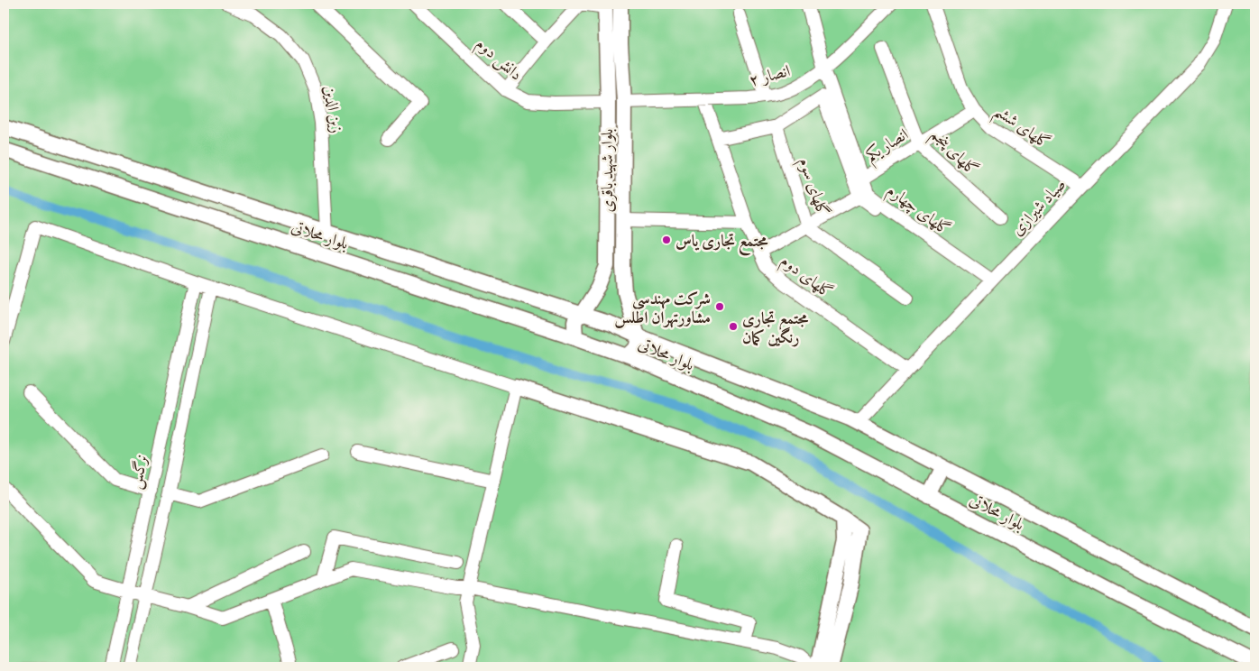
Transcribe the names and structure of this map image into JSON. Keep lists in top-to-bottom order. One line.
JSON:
{"streets":{"street":["دانش دوم","انصار ۲","زین الدین","گلهای ششم","انصار یکم","گلهای پنجم","بلوار شهید باقری","گلهای سوم","صیاد شیرازی","گلهای چهارم","بلوار محلاتی","گلهای دوم","نرگس"]},"crossings":[["دانش دوم","بلوار شهید باقری"],["انصار ۲","بلوار شهید باقری"],["انصار ۲","گلهای چهارم"],["انصار ۲","گلهای دوم"],["زین الدین","بلوار محلاتی"],["گلهای ششم","انصار یکم"],["گلهای ششم","صیاد شیرازی"],["انصار یکم","گلهای پنجم"],["انصار یکم","گلهای چهارم"],["بلوار شهید باقری","بلوار محلاتی"],["صیاد شیرازی","گلهای چهارم"],["صیاد شیرازی","بلوار محلاتی"],["صیاد شیرازی","گلهای دوم"]],"places":["مجتمع تجاری یاس","شرکت مهندسی مشاورتهران اطلس","مجتمع تجاری رنگین کمان"]}
